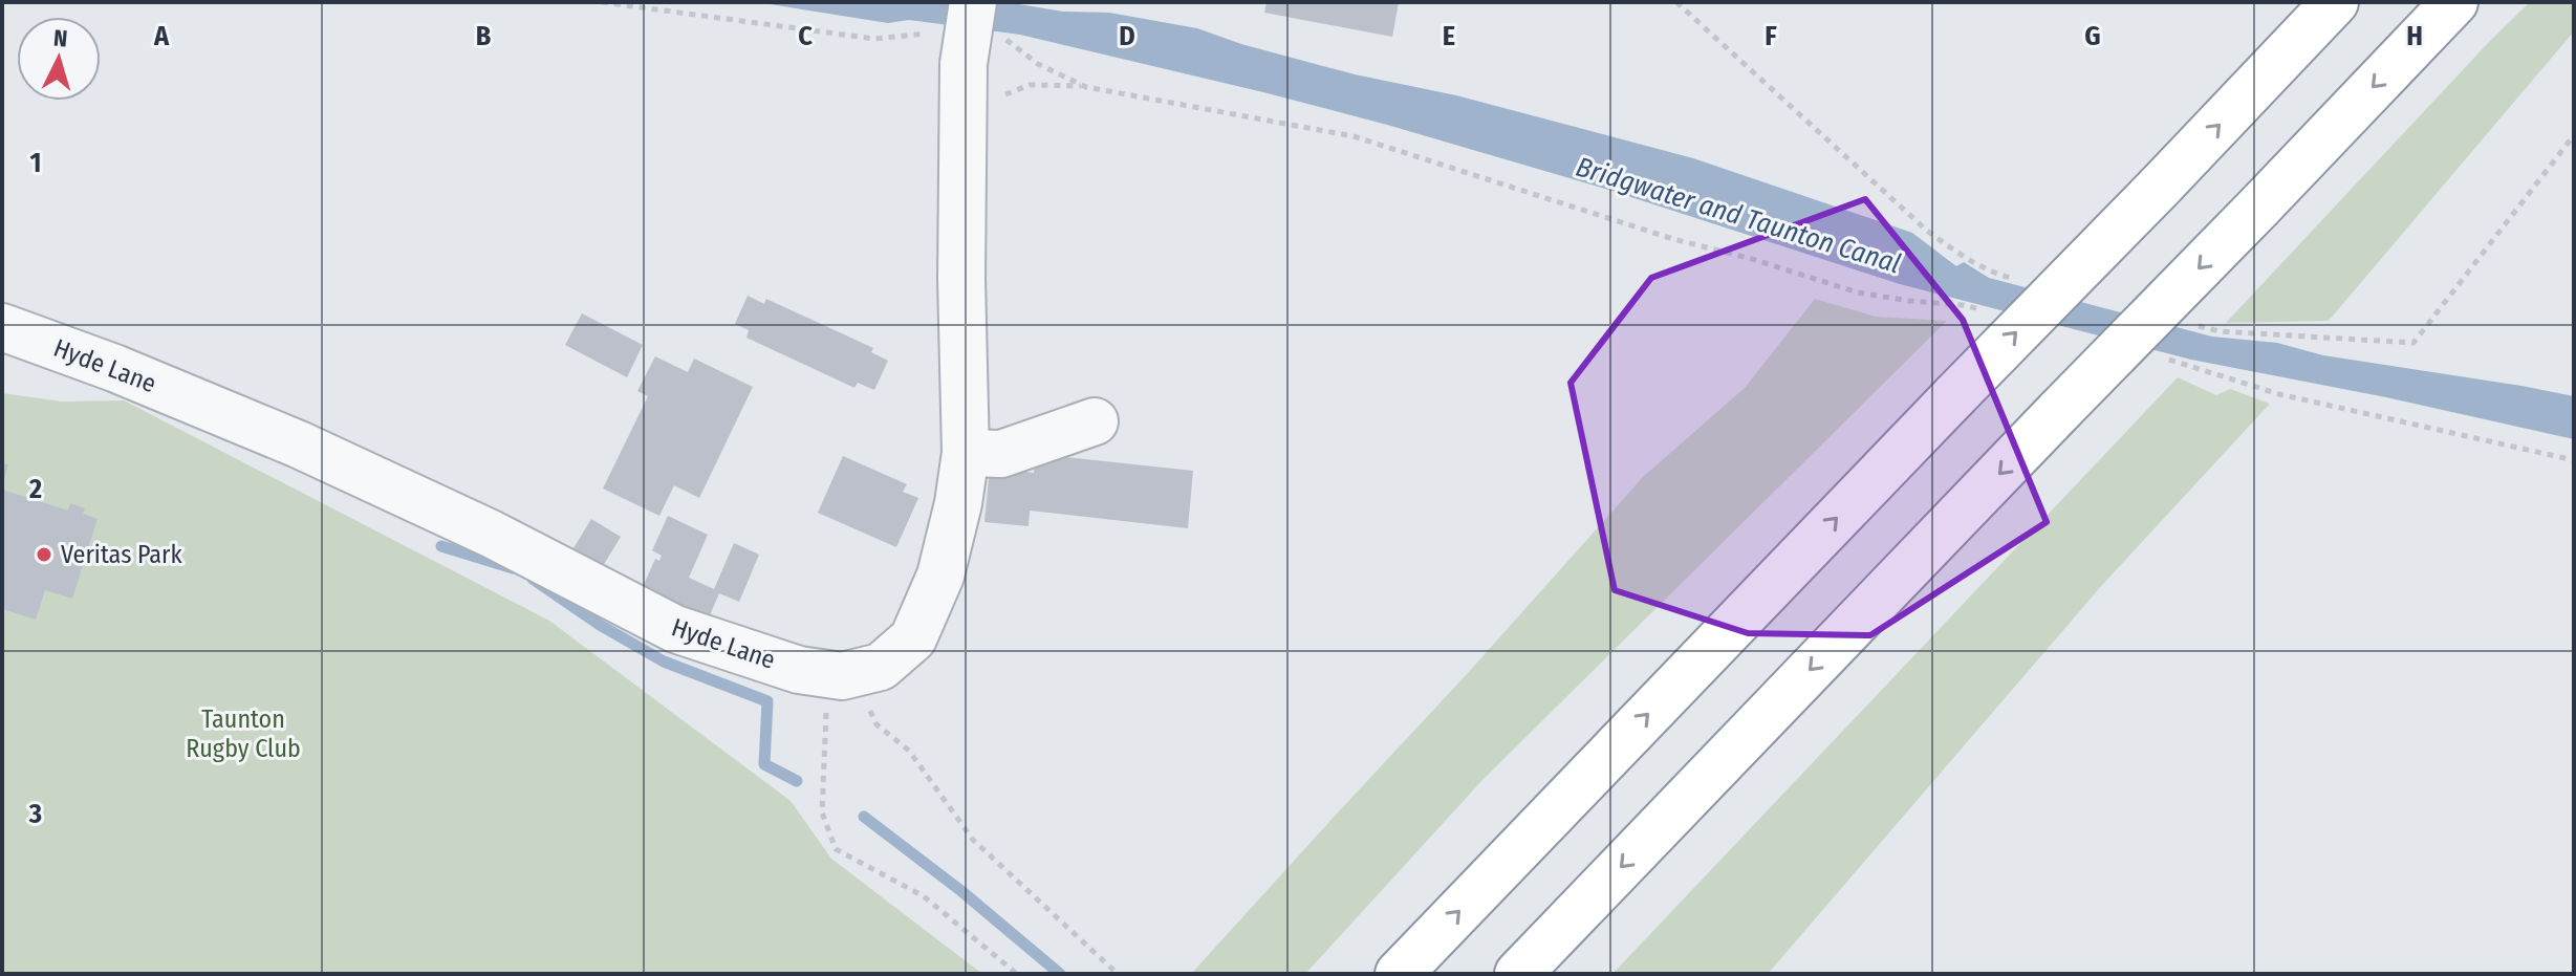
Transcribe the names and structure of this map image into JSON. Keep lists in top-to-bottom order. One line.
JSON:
{"streets":{"street":["Hyde Lane"]},"water":["Bridgwater and Taunton Canal"],"parks":["Taunton Rugby Club"],"places":["Veritas Park"],"north":"top","grid":{"columns":["A","B","C","D","E","F","G","H"],"rows":["1","2","3"]}}
